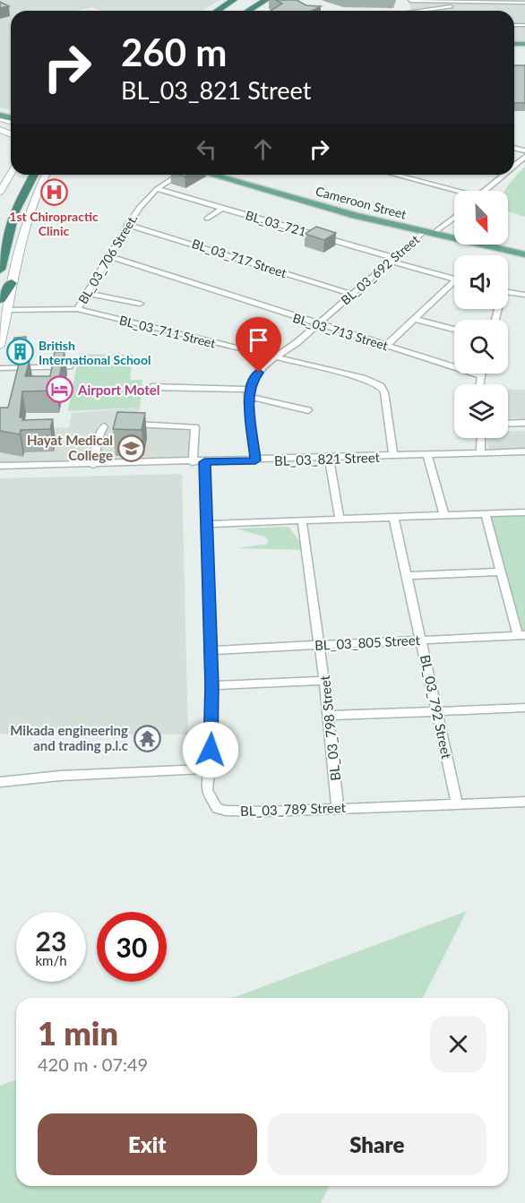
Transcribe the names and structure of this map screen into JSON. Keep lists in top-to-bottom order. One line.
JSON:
{"streets":{"main road":["Cameroon Street"],"street":["BL_03_721","BL_03_717 Street","BL_03_706 Street.","BL_03_692 Street","BL_03_711 Street","BL_03_713 Street","BL_03_821 Street","BL_03_805 Street","BL_03_792 Street","BL_03_798 Street","BL_03_789 Street"]},"crossings":[["Cameroon Street","BL_03_692 Street"],["BL_03_721","BL_03_706 Street."],["BL_03_721","BL_03_692 Street"],["BL_03_717 Street","BL_03_706 Street."],["BL_03_717 Street","BL_03_692 Street"],["BL_03_706 Street.","BL_03_711 Street"],["BL_03_706 Street.","BL_03_713 Street"],["BL_03_692 Street","BL_03_711 Street"],["BL_03_692 Street","BL_03_713 Street"],["BL_03_711 Street","BL_03_821 Street"],["BL_03_805 Street","BL_03_792 Street"],["BL_03_805 Street","BL_03_798 Street"],["BL_03_792 Street","BL_03_789 Street"],["BL_03_798 Street","BL_03_789 Street"]],"places":{"hospital":["1st Chiropractic Clinic"],"building":["British International School"],"hotel":["Airport Motel"],"school or university":["Hayat Medical College"],"temple":["Mikada engineering and trading p.l.c"]},"north":"bottom right","page":{"turn":["260 m","BL_03_821 Street"],"speed":"23 km/h","limit":"30","heading":["1 min","420 m · 07:49"],"buttons":["Exit","Share"]}}
